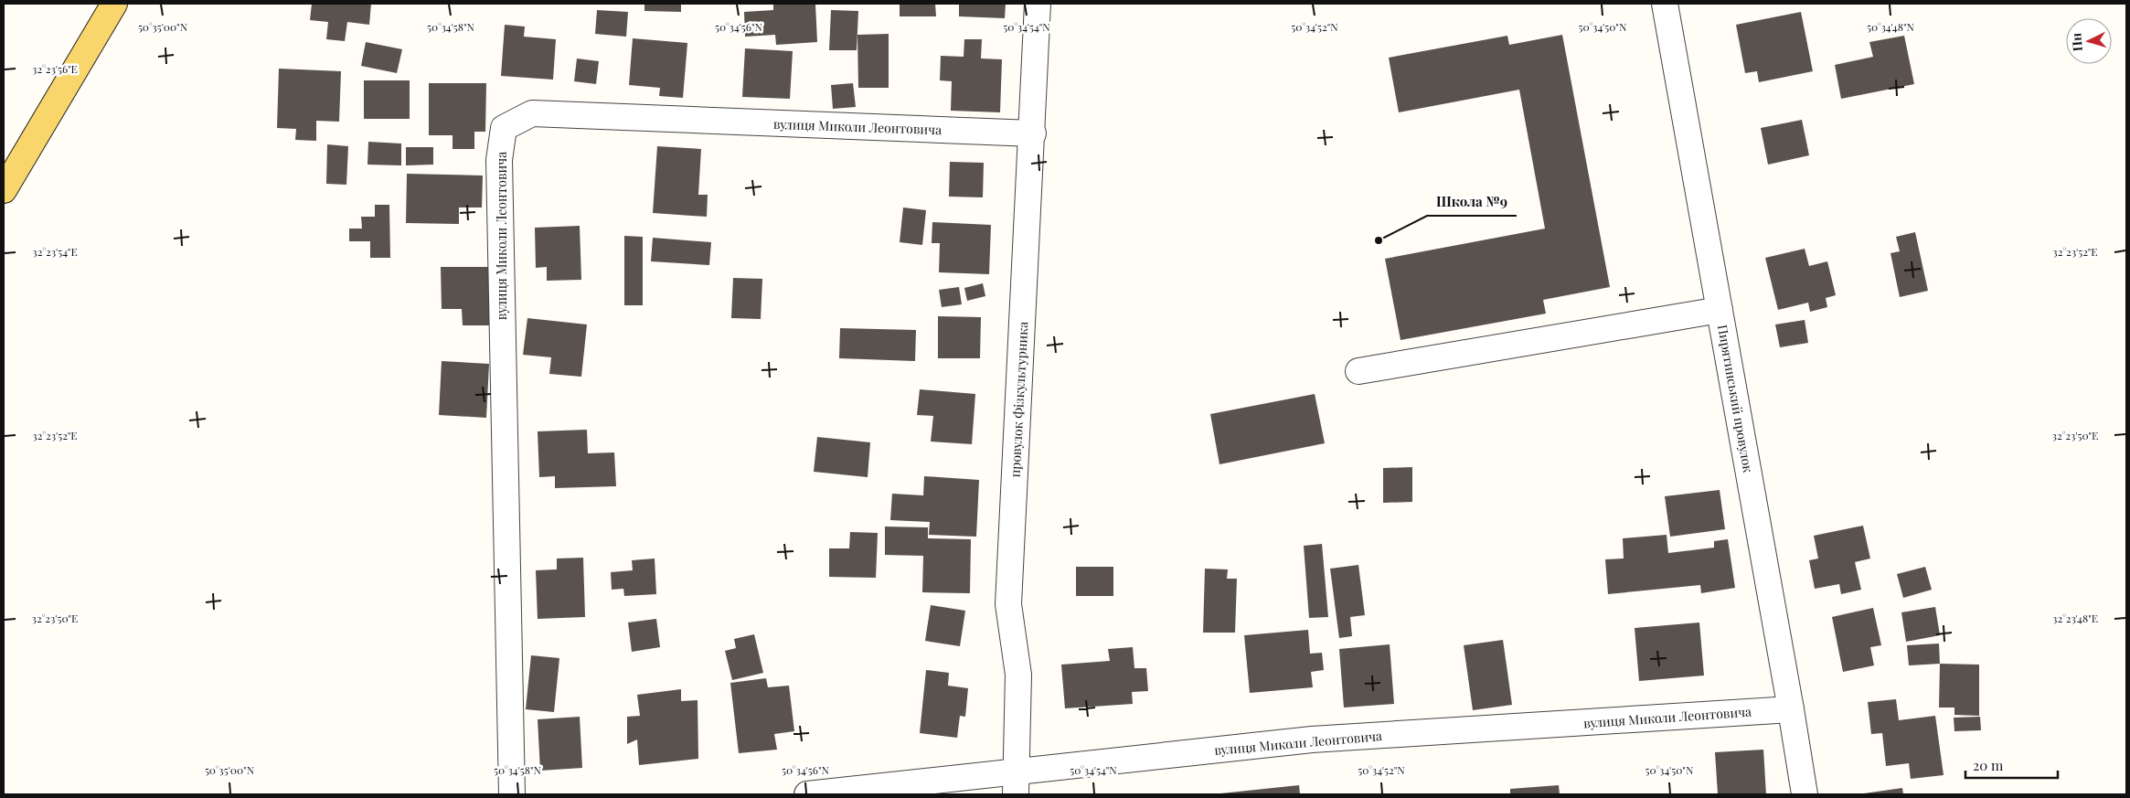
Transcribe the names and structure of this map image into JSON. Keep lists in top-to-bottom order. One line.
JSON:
{"streets":{"street":["вулиця Миколи Леонтовича","Пирятинський провулок","провулок Фізкультурника"]},"crossings":[["вулиця Миколи Леонтовича","Пирятинський провулок"],["вулиця Миколи Леонтовича","провулок Фізкультурника"]],"places":["Школа №9"],"scale_bar":"20 m","north":"left","coordinates":["50°35'00\"N","50°34'58\"N","50°34'56\"N","50°34'54\"N","50°34'52\"N","50°34'50\"N","50°34'48\"N","32°23'56\"E","32°23'52\"E","32°23'54\"E","32°23'50\"E","32°23'48\"E"]}
